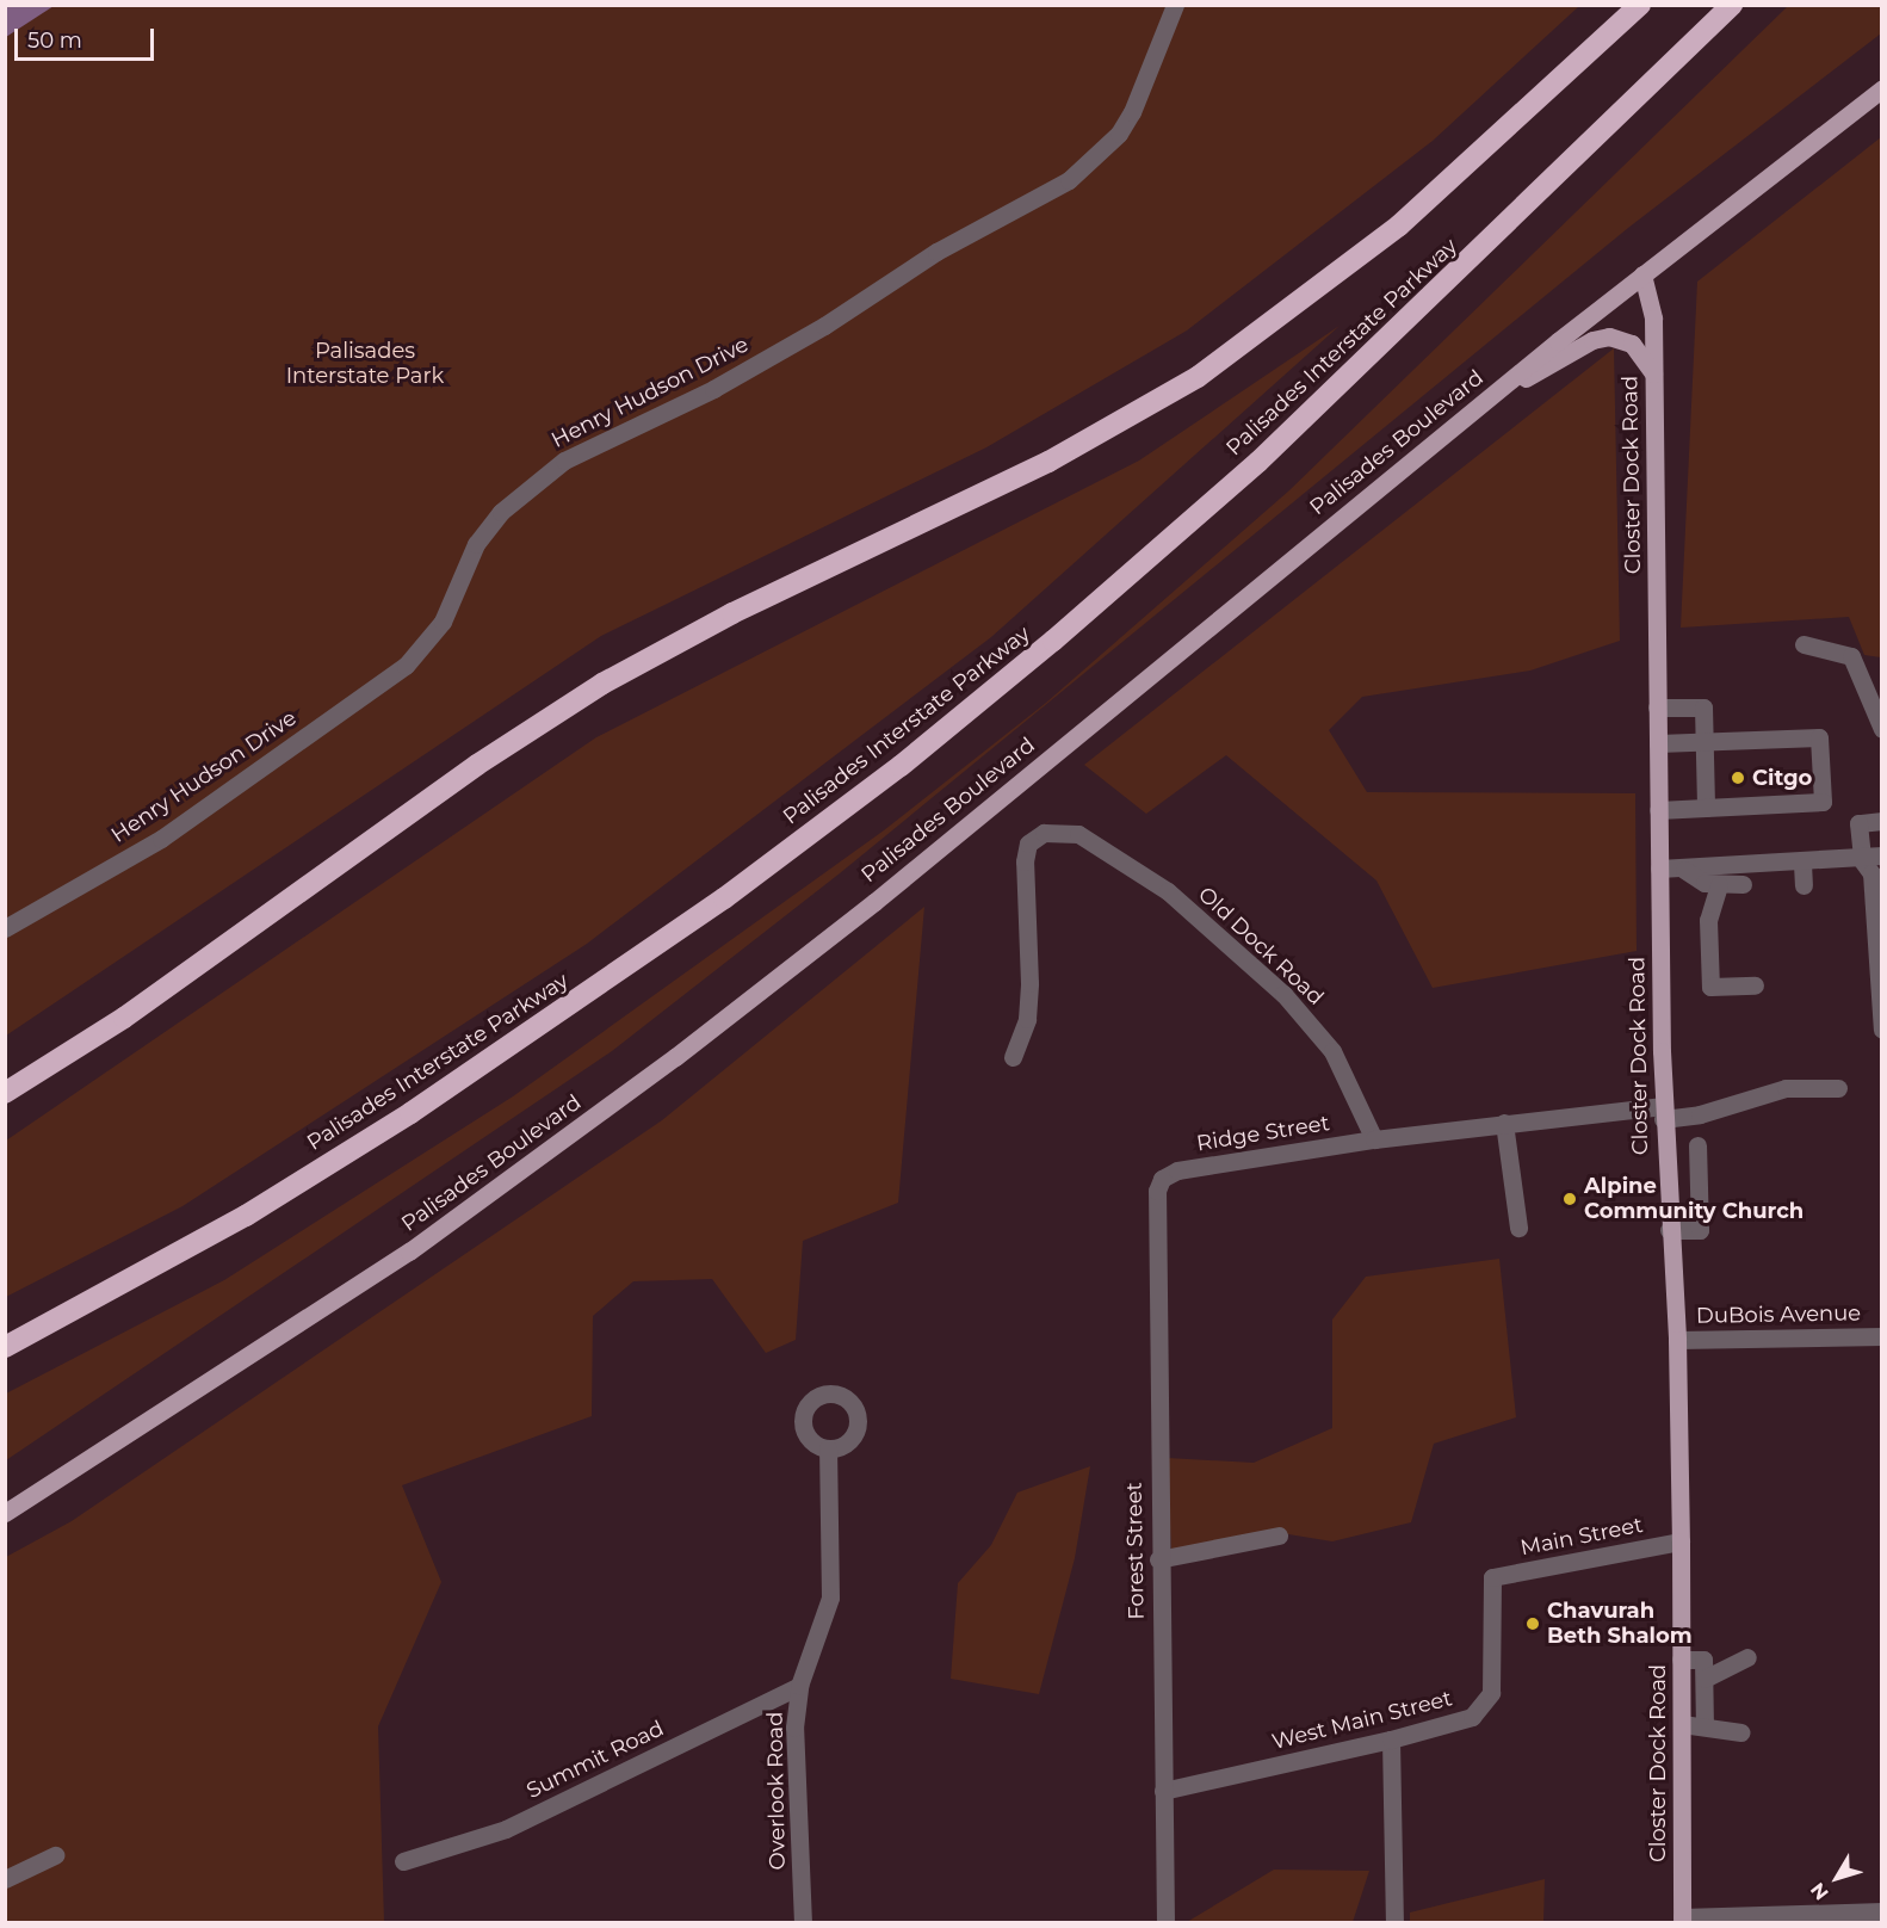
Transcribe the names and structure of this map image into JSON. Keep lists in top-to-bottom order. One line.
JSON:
{"streets":{"highway":["Palisades Interstate Parkway"],"main road":["Palisades Boulevard","Closter Dock Road"],"street":["Henry Hudson Drive","Old Dock Road","Ridge Street","DuBois Avenue","Main Street","Forest Street","West Main Street","Summit Road","Overlook Road"]},"crossings":[["Palisades Boulevard","Closter Dock Road"],["Closter Dock Road","DuBois Avenue"],["Closter Dock Road","Main Street"],["Old Dock Road","Ridge Street"],["Ridge Street","Forest Street"],["Main Street","West Main Street"],["Forest Street","West Main Street"],["Summit Road","Overlook Road"]],"parks":["Palisades Interstate Park"],"places":["Citgo","Alpine Community Church","Chavurah Beth Shalom"],"scale_bar":"50 m","north":"bottom left"}
